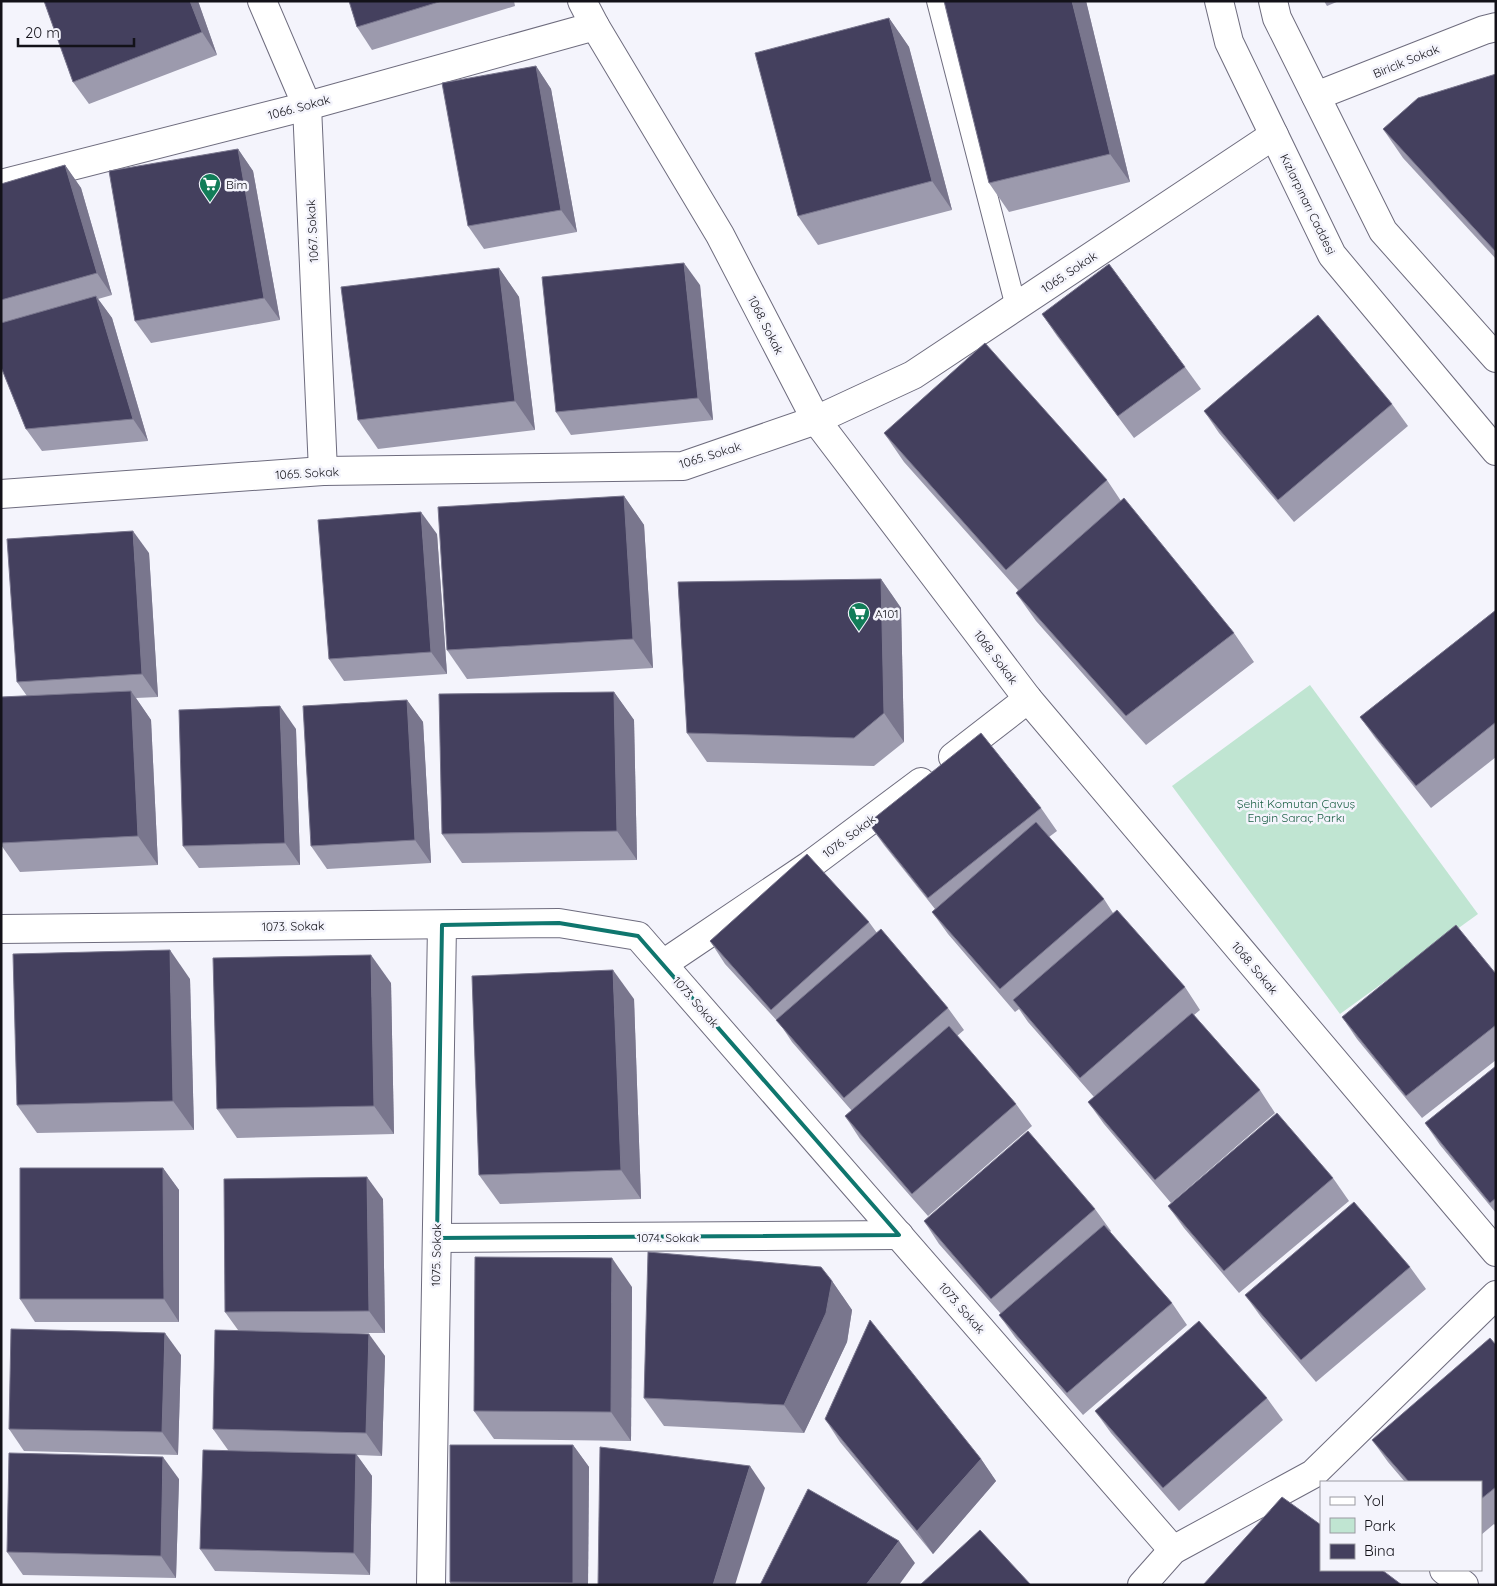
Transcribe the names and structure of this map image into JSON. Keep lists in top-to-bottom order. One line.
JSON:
{"streets":{"street":["Biricik Sokak","1066. Sokak","Kızlarpınarı Caddesi","1067. Sokak","1065. Sokak","1068. Sokak","1076. Sokak","1073. Sokak","1074. Sokak","1075. Sokak"]},"crossings":[["1066. Sokak","1067. Sokak"],["1066. Sokak","1068. Sokak"],["Kızlarpınarı Caddesi","1065. Sokak"],["1067. Sokak","1065. Sokak"],["1065. Sokak","1068. Sokak"],["1068. Sokak","1076. Sokak"],["1076. Sokak","1073. Sokak"],["1073. Sokak","1074. Sokak"],["1073. Sokak","1075. Sokak"],["1074. Sokak","1075. Sokak"]],"parks":["Şehit Komutan Çavuş Engin Saraç Parkı"],"places":{"supermarket":["Bim","A101"]},"legend":["Yol","Park","Bina"],"scale_bar":"20 m"}
